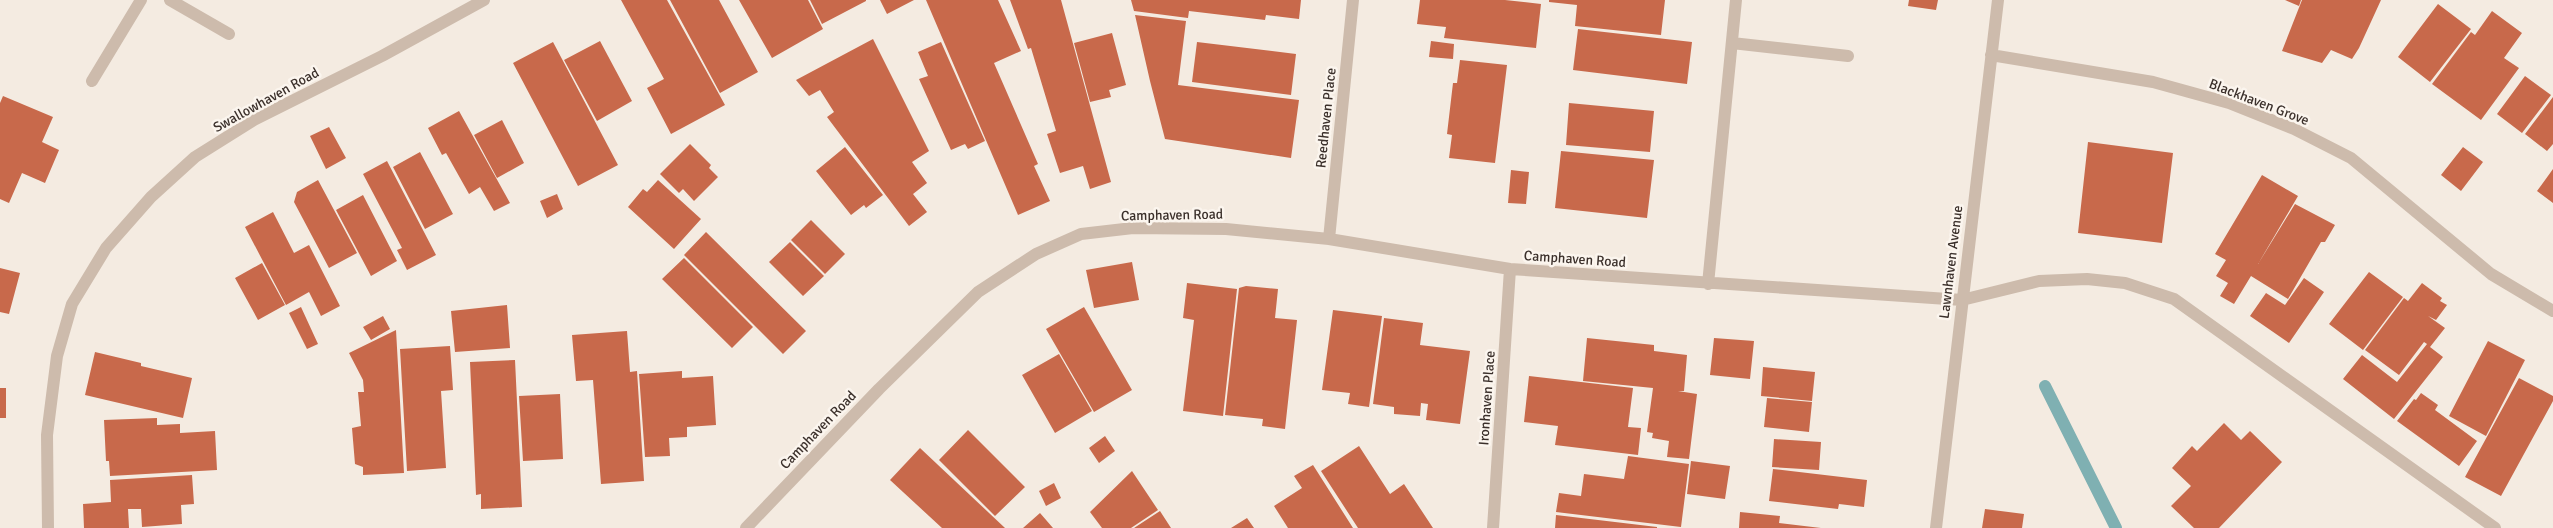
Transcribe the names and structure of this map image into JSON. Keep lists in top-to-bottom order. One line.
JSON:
{"streets":{"street":["Swallowhaven Road","Blackhaven Grove","Reedhaven Place","Camphaven Road","Lawnhaven Avenue","Ironhaven Place"]},"crossings":[["Blackhaven Grove","Lawnhaven Avenue"],["Reedhaven Place","Camphaven Road"],["Camphaven Road","Lawnhaven Avenue"],["Camphaven Road","Ironhaven Place"]]}
